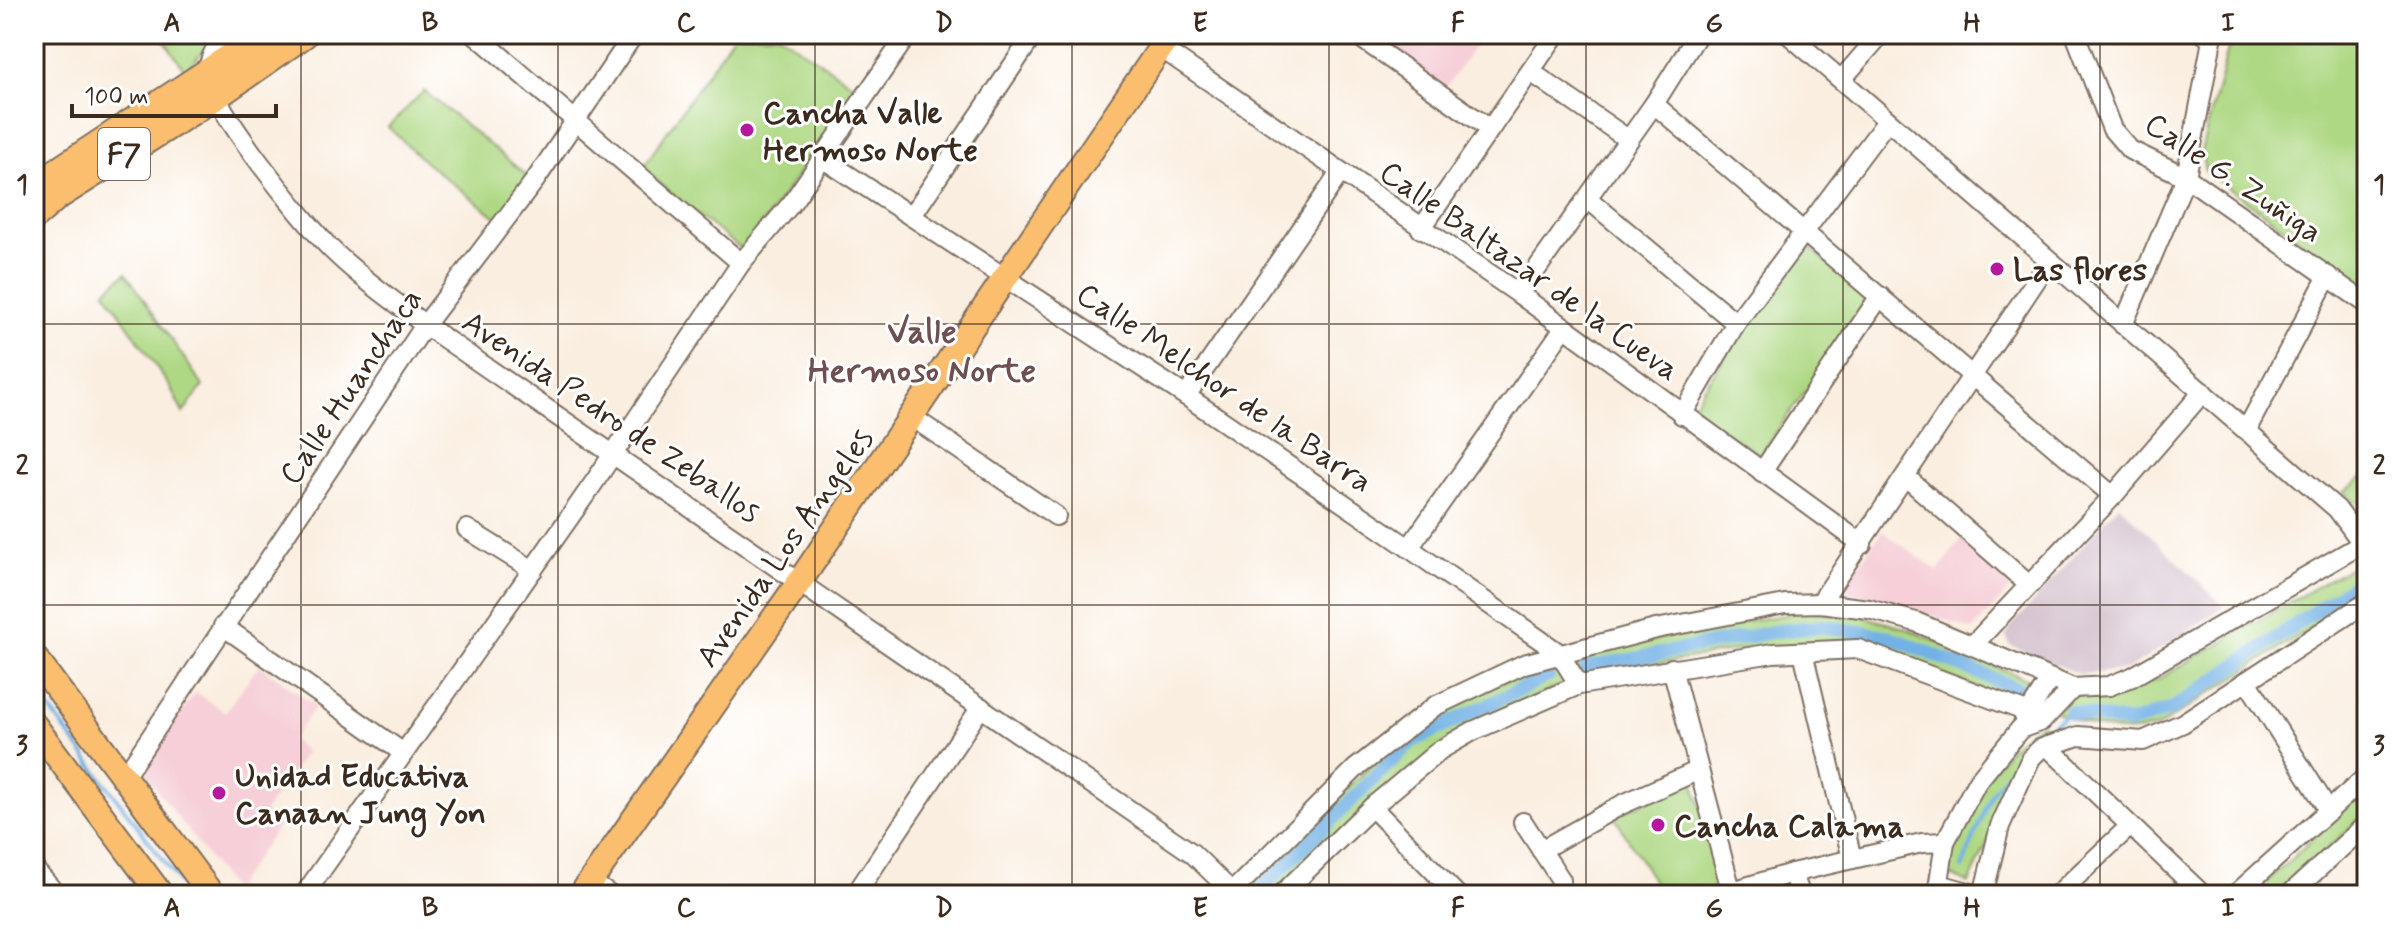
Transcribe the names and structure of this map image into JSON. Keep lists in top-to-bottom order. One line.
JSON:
{"streets":{"highway":["F7"],"main road":["Avenida Los Angeles"],"street":["Calle G. Zuñiga","Calle Baltazar de la Cueva","Calle Huanchaca","Calle Melchor de la Barra","Avenida Pedro de Zeballos"]},"crossings":[["F7","Avenida Pedro de Zeballos"],["Calle Baltazar de la Cueva","Avenida Los Angeles"],["Calle Huanchaca","Avenida Pedro de Zeballos"],["Calle Melchor de la Barra","Avenida Los Angeles"],["Avenida Pedro de Zeballos","Avenida Los Angeles"]],"districts":["Valle Hermoso Norte"],"places":["Cancha Valle Hermoso Norte","Las flores","Unidad Educativa Canaan Jung Yon","Cancha Calama"],"scale_bar":"100 m","grid":{"columns":["A","B","C","D","E","F","G","H","I"],"rows":["1","2","3"]}}
